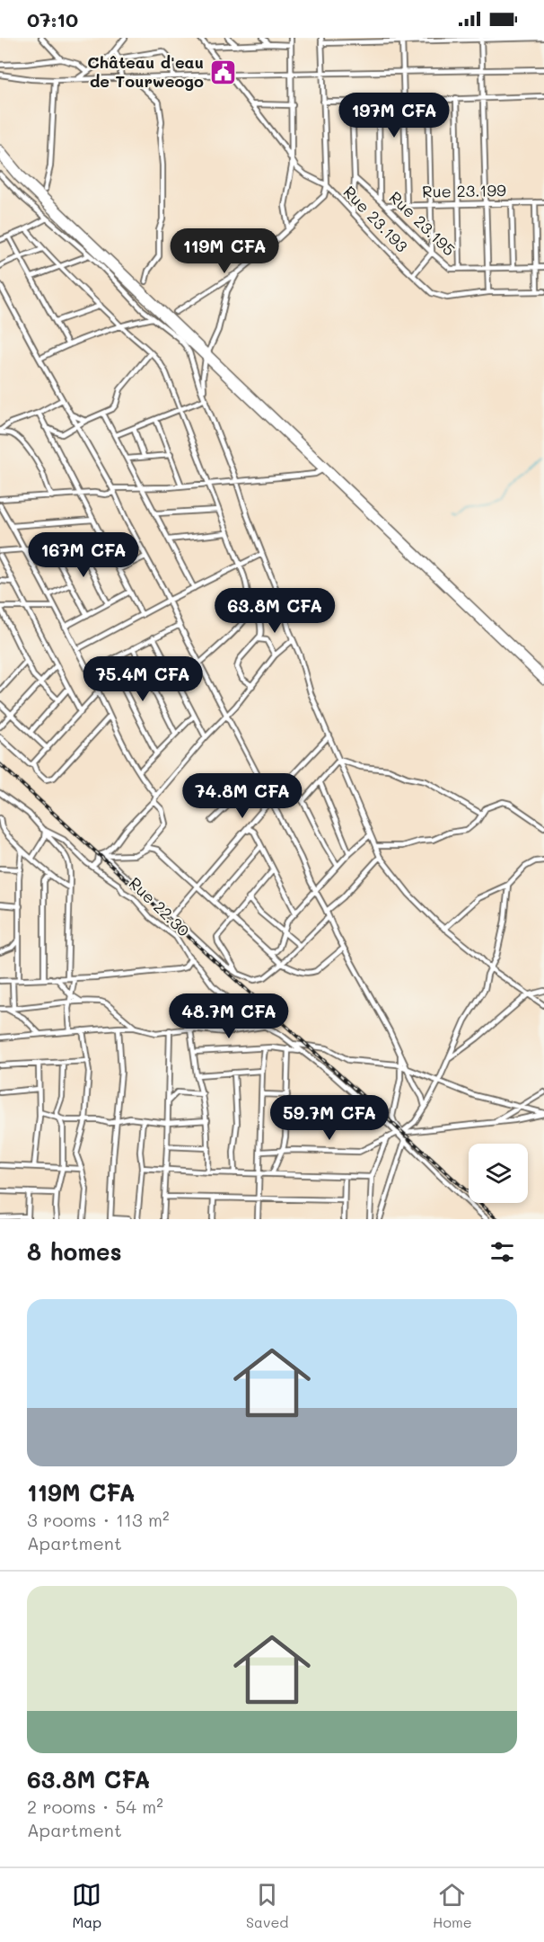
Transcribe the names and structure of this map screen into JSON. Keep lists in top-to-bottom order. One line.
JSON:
{"streets":{"street":["Rue 23.199","Rue 23.193","Rue 23.195","Rue 22.30"]},"crossings":[["Rue 23.199","Rue 23.195"]],"places":{"public building":["Château d'eau de Tourweogo"]},"page":{"status":"07:10","price":["197M CFA","119M CFA","167M CFA","63.8M CFA","75.4M CFA","74.8M CFA","48.7M CFA","59.7M CFA"],"heading":"8 homes","list":[{"name":"119M CFA","note":"3 rooms · 113 m² · Apartment"},{"name":"63.8M CFA","note":"2 rooms · 54 m² · Apartment"}],"tabs":["Map","Saved","Home"]}}
